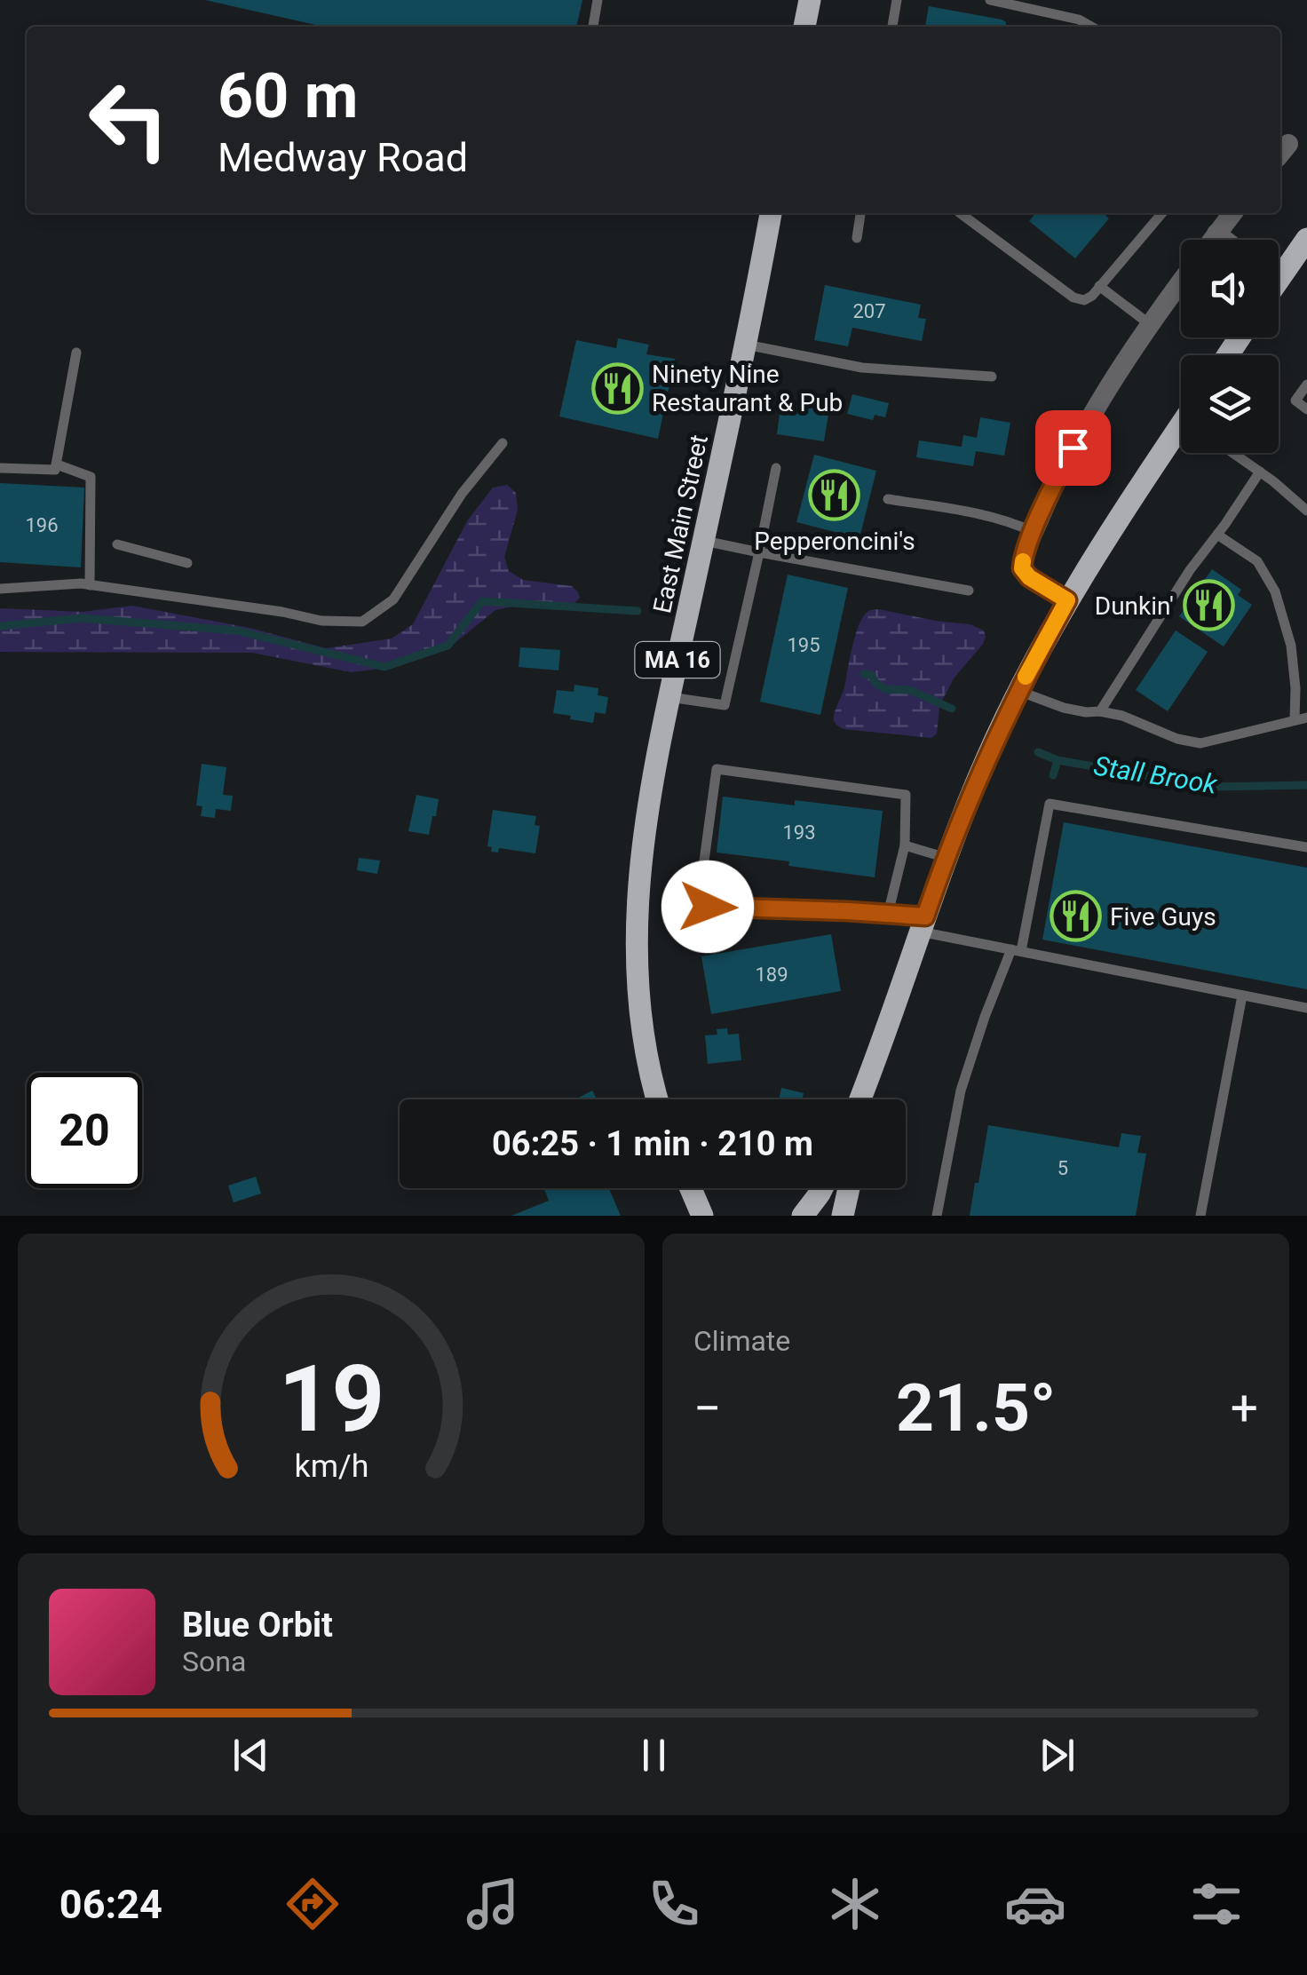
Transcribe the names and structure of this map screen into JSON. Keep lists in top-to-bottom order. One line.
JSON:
{"streets":{"main road":["East Main Street","MA 16"]},"water":["Stall Brook"],"places":{"restaurant":["Ninety Nine Restaurant & Pub","Pepperoncini's","Dunkin'","Five Guys"]},"house_numbers":["207","196","195","193","189","5"],"page":{"turn":["60 m","Medway Road"],"limit":"20","trip":"06:25 · 1 min · 210 m","tile":"Climate","heat":["−","21.5°","+"],"song":["Blue Orbit","Sona"],"tabs":"06:24","gauge":["19","km/h"]}}
